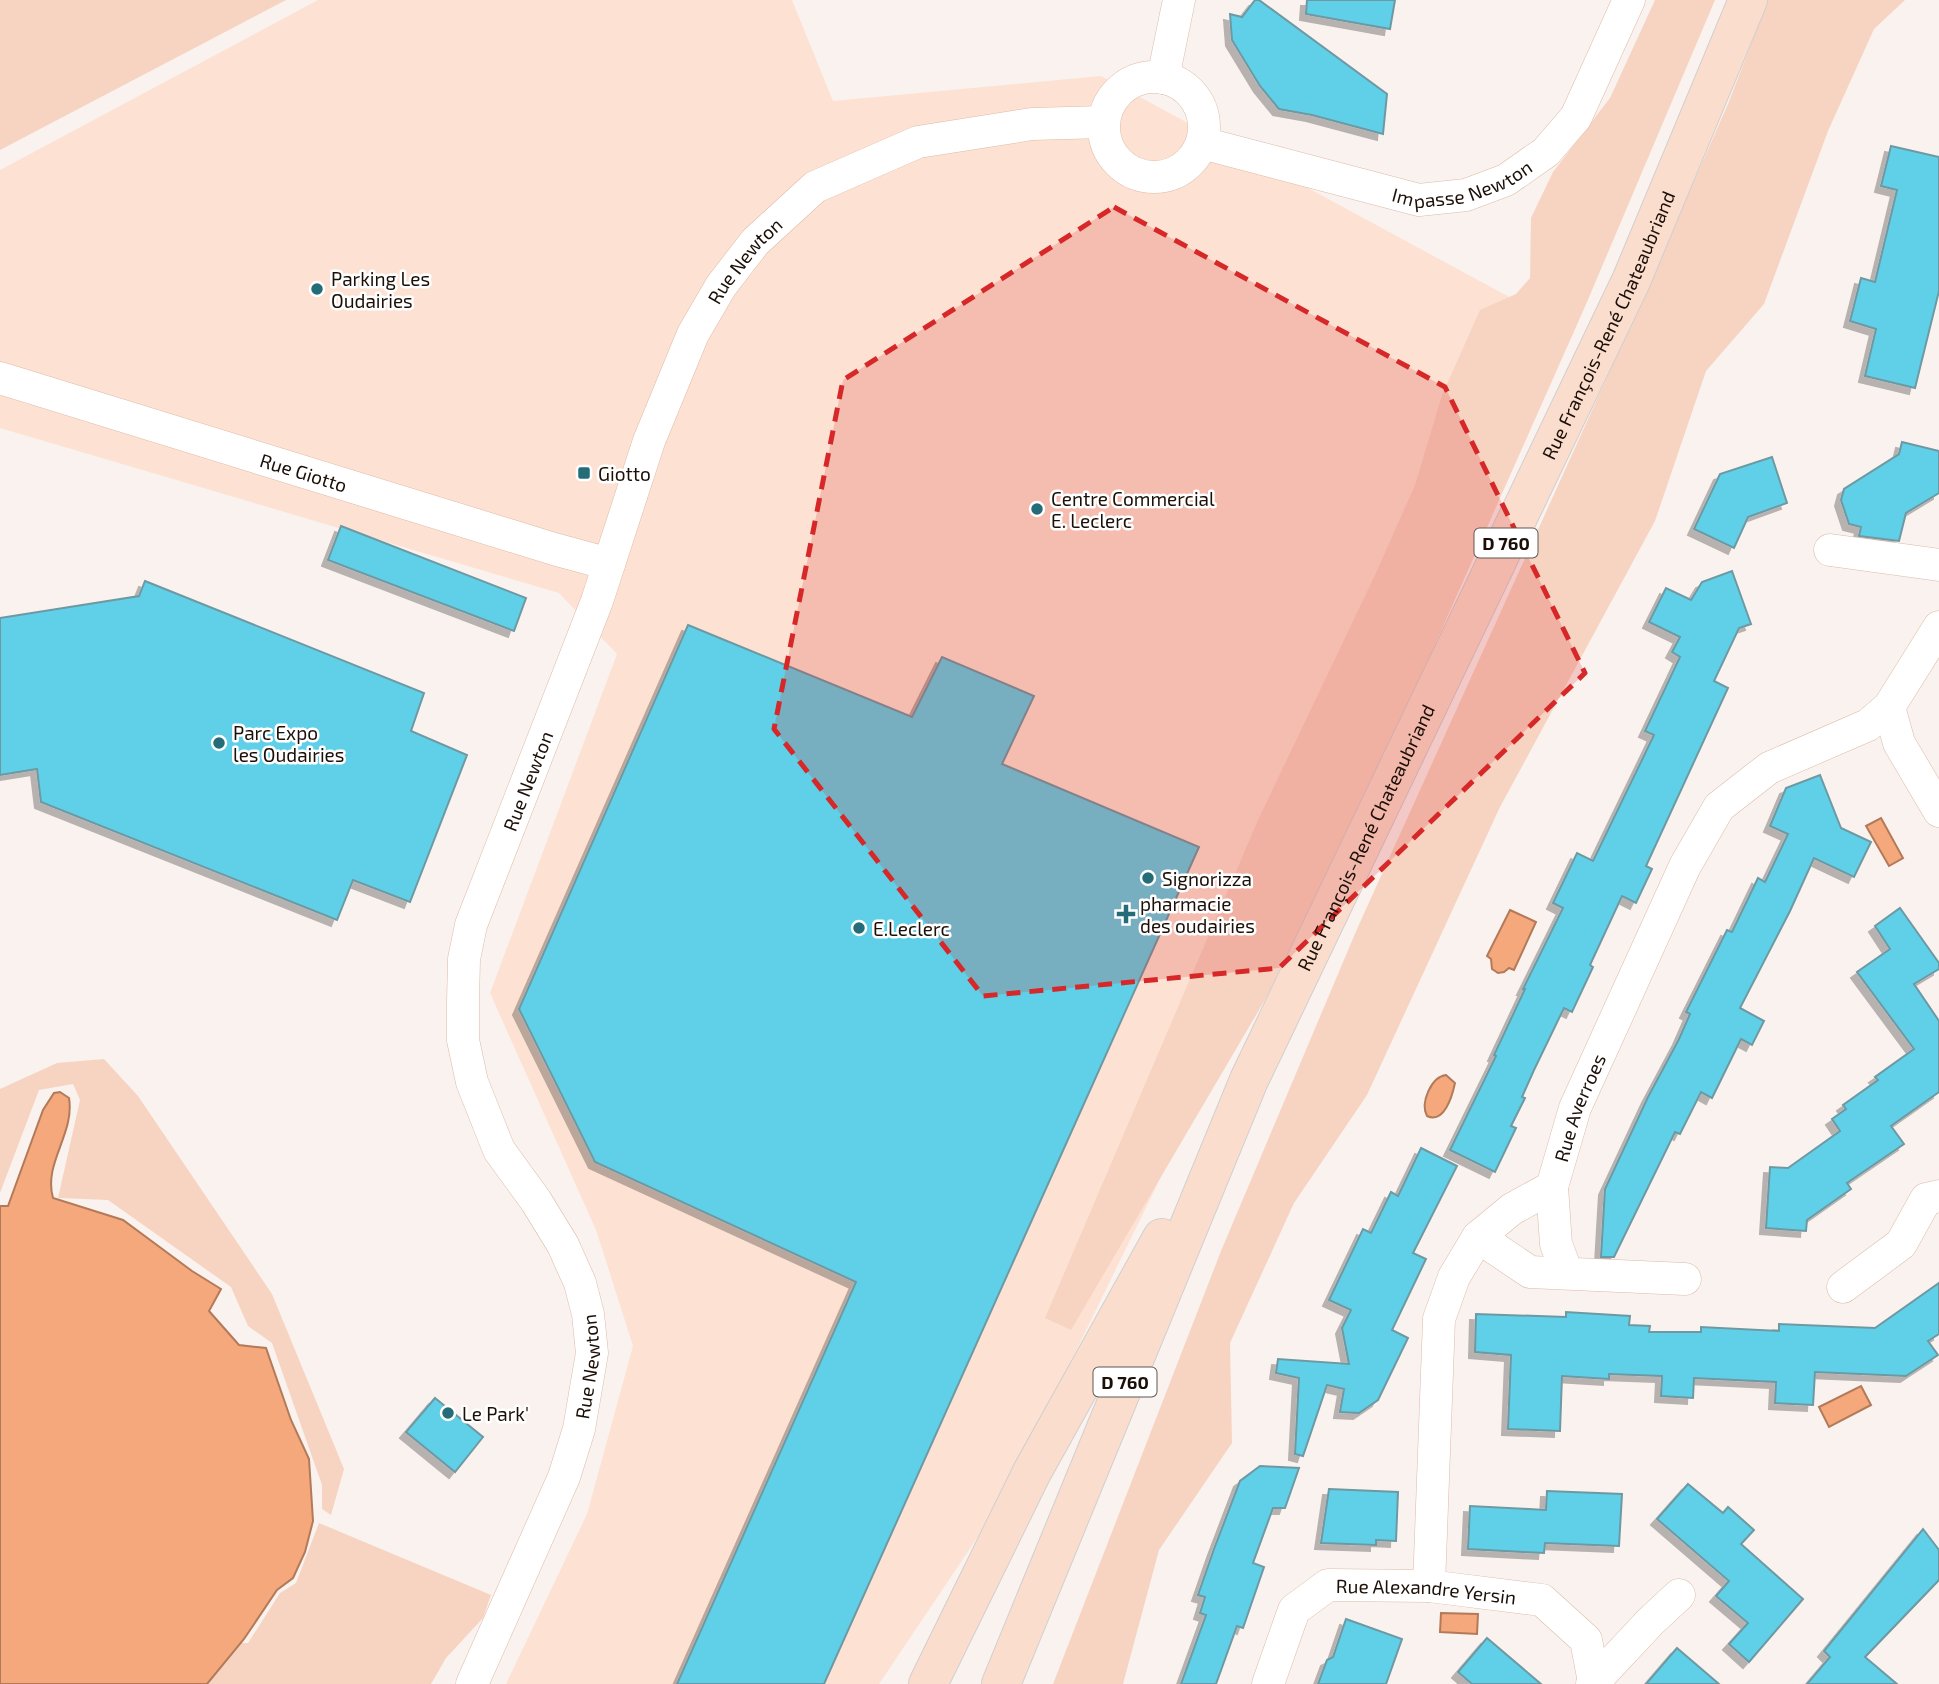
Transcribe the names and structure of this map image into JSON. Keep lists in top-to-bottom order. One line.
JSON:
{"streets":{"main road":["Rue François-René Chateaubriand","D 760"],"street":["Impasse Newton","Rue Newton","Rue Giotto","Rue Averroes","Rue Alexandre Yersin"]},"crossings":[["Impasse Newton","Rue Newton"],["Rue Newton","Rue Giotto"],["Rue Averroes","Rue Alexandre Yersin"]],"places":{"other":["Parking Les Oudairies","Centre Commercial E. Leclerc","Parc Expo les Oudairies","Signorizza","E.Leclerc","Le Park'"],"transit":["Giotto"],"health":["pharmacie des oudairies"]}}
